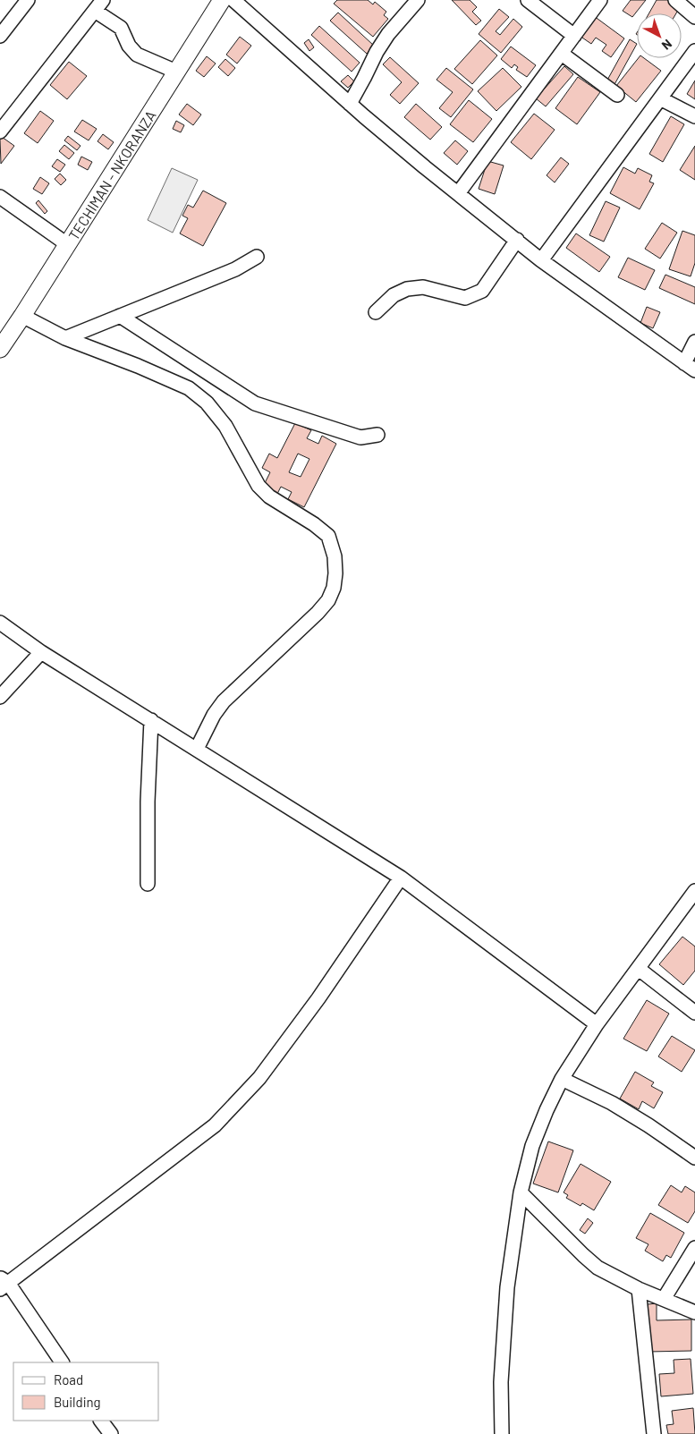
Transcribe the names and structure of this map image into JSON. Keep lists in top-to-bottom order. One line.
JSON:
{"streets":{"main road":["TECHIMAN - NKORANZA"]},"legend":["Road","Building"],"north":"bottom right"}
